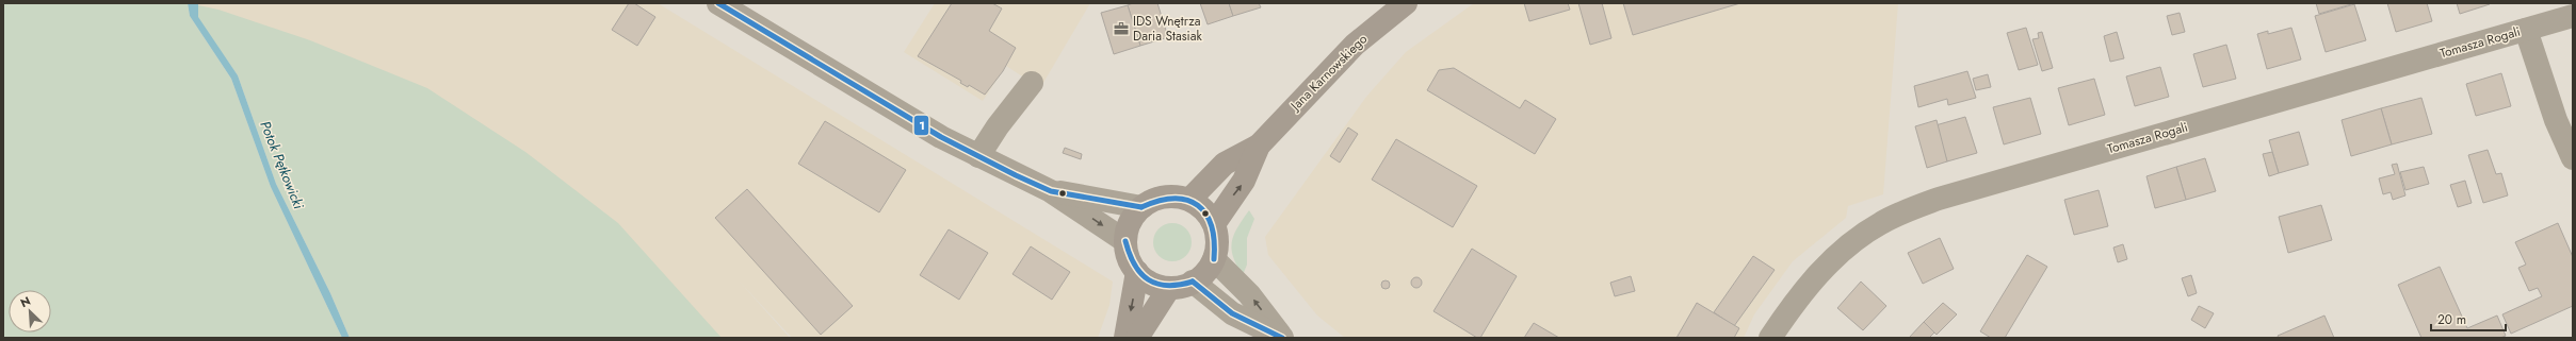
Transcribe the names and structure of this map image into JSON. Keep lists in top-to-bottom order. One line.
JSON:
{"streets":{"main road":["Jana Karnowskiego"],"street":["Tomasza Rogali"]},"water":["Potok Pętkowicki"],"places":{"office":["IDS Wnętrza Daria Stasiak"]},"lines":["transit line 1"],"scale_bar":"20 m","north":"top left"}
